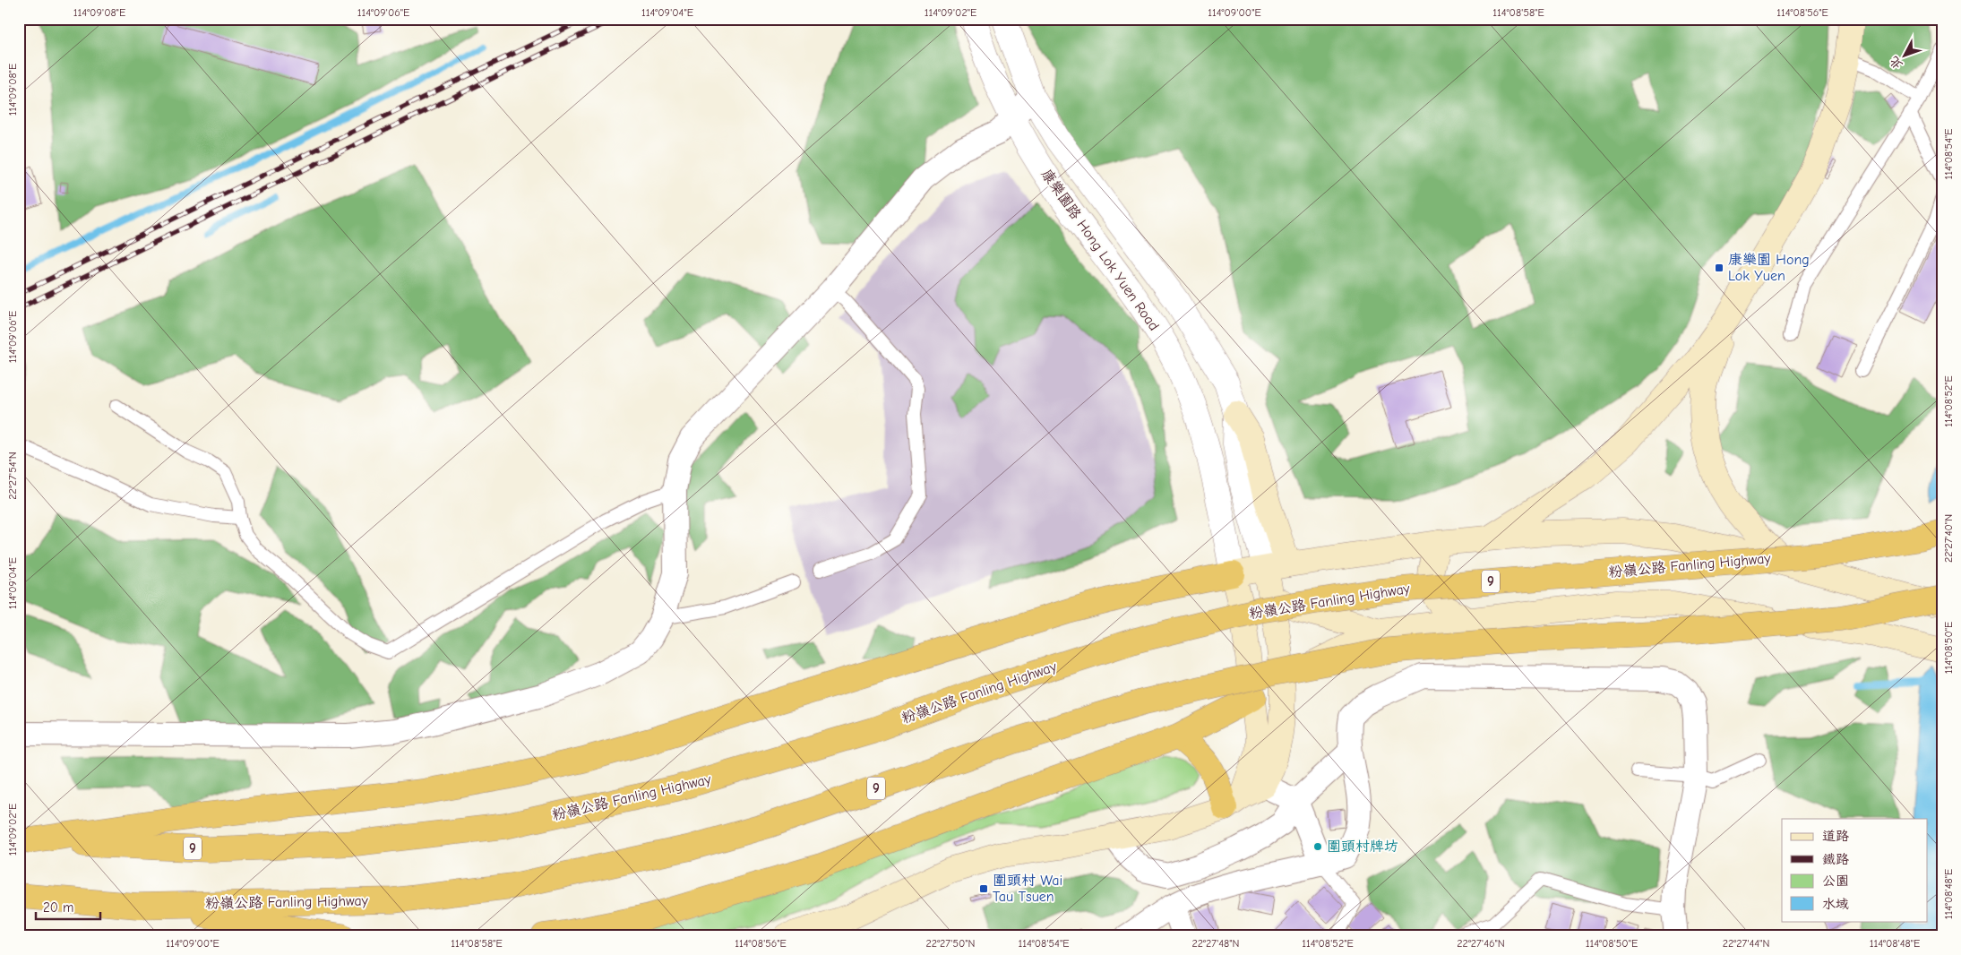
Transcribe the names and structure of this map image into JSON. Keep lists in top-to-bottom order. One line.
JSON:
{"streets":{"highway":["粉嶺公路 Fanling Highway","9"],"main road":["康樂園路 Hong Lok Yuen Road"]},"places":{"transit":["康樂園 Hong Lok Yuen","圍頭村 Wai Tau Tsuen"],"other":["圍頭村牌坊"]},"legend":["道路","鐵路","公園","水域"],"scale_bar":"20 m","north":"bottom left","coordinates":["114°09'08\"E","114°09'06\"E","114°09'04\"E","114°09'02\"E","114°09'00\"E","114°08'58\"E","114°08'56\"E","114°08'54\"E","114°08'52\"E","22°27'54\"N","22°27'40\"N","114°08'50\"E","114°08'48\"E","22°27'50\"N","22°27'48\"N","22°27'46\"N","22°27'44\"N"]}
